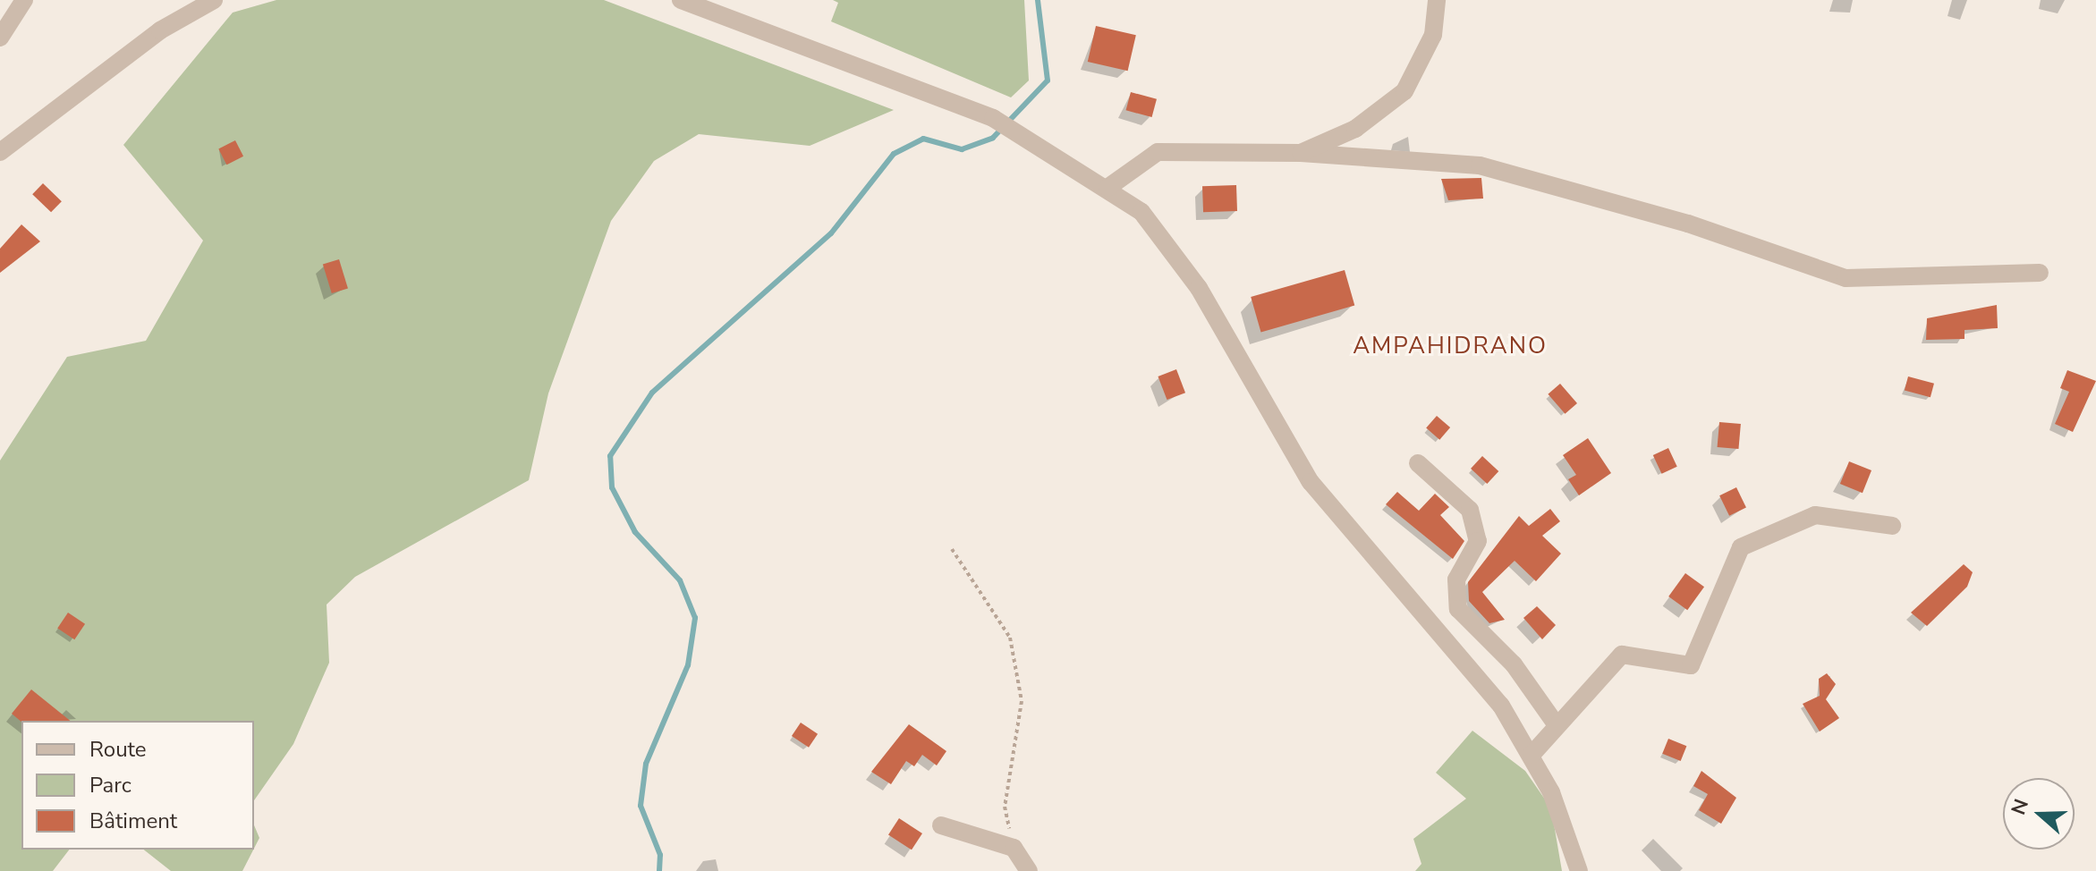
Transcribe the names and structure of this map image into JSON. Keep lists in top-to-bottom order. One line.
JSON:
{"districts":["AMPAHIDRANO"],"legend":["Route","Parc","Bâtiment"],"north":"left"}
